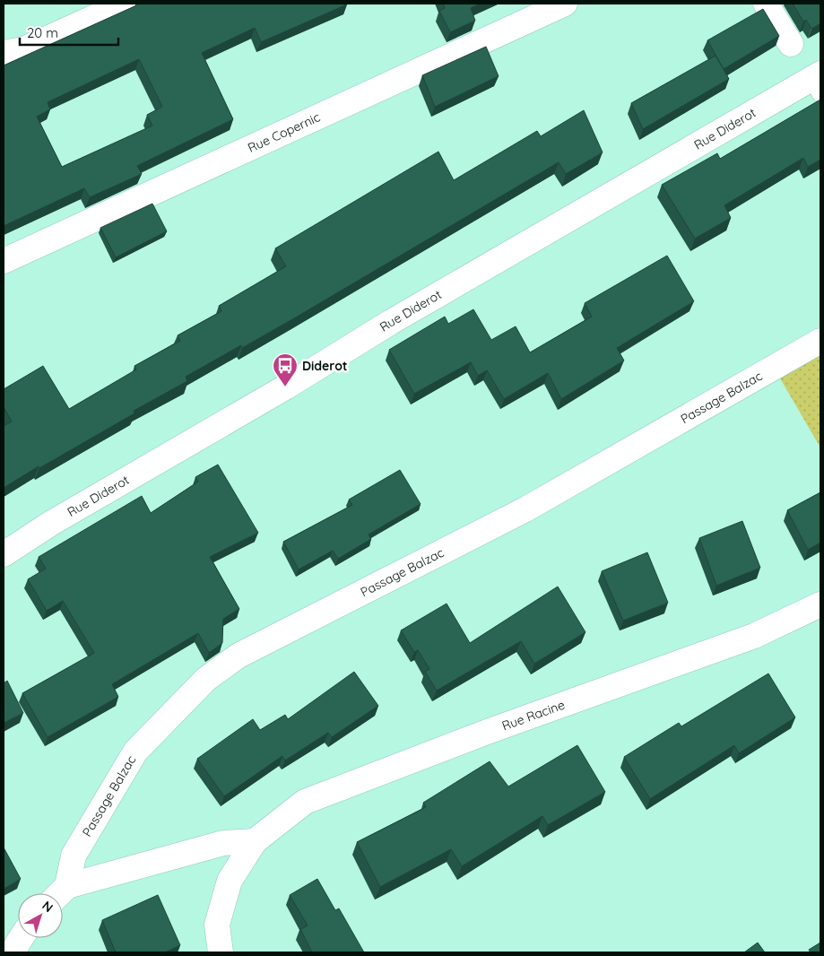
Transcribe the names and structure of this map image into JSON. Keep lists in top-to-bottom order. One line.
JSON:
{"streets":{"street":["Rue Diderot","Rue Copernic","Passage Balzac","Rue Racine"]},"crossings":[["Passage Balzac","Rue Racine"]],"places":{"bus stop":["Diderot"]},"scale_bar":"20 m","north":"top right"}
